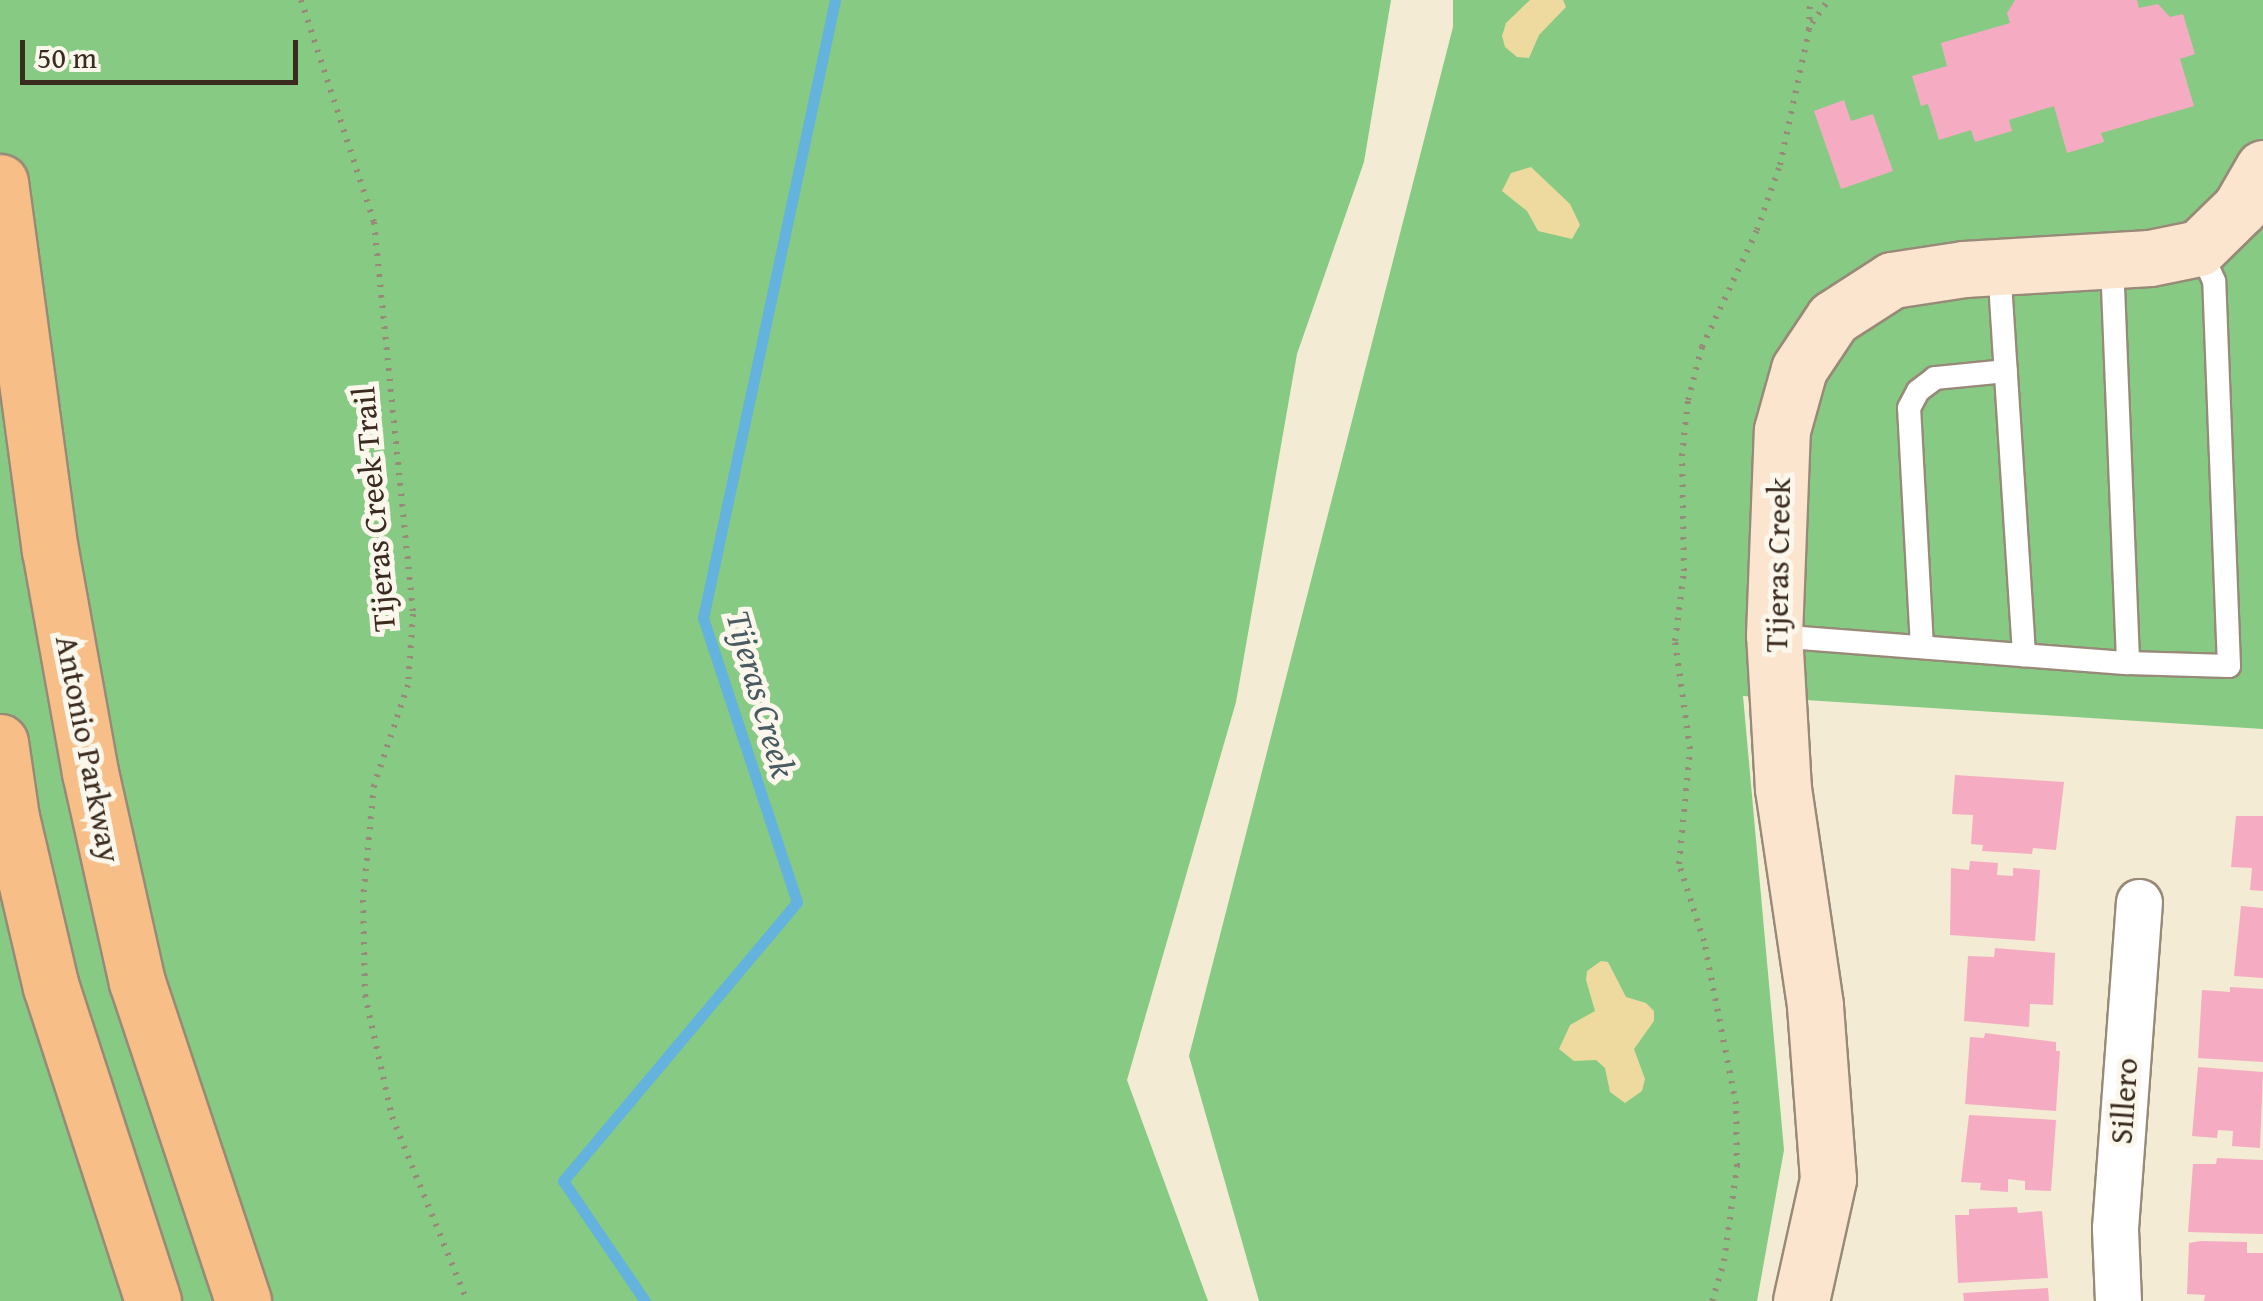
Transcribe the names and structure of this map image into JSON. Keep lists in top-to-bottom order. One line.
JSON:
{"streets":{"main road":["Antonio Parkway"],"street":["Tijeras Creek","Sillero"],"path":["Tijeras Creek Trail"]},"water":["Tijeras Creek"],"scale_bar":"50 m"}
